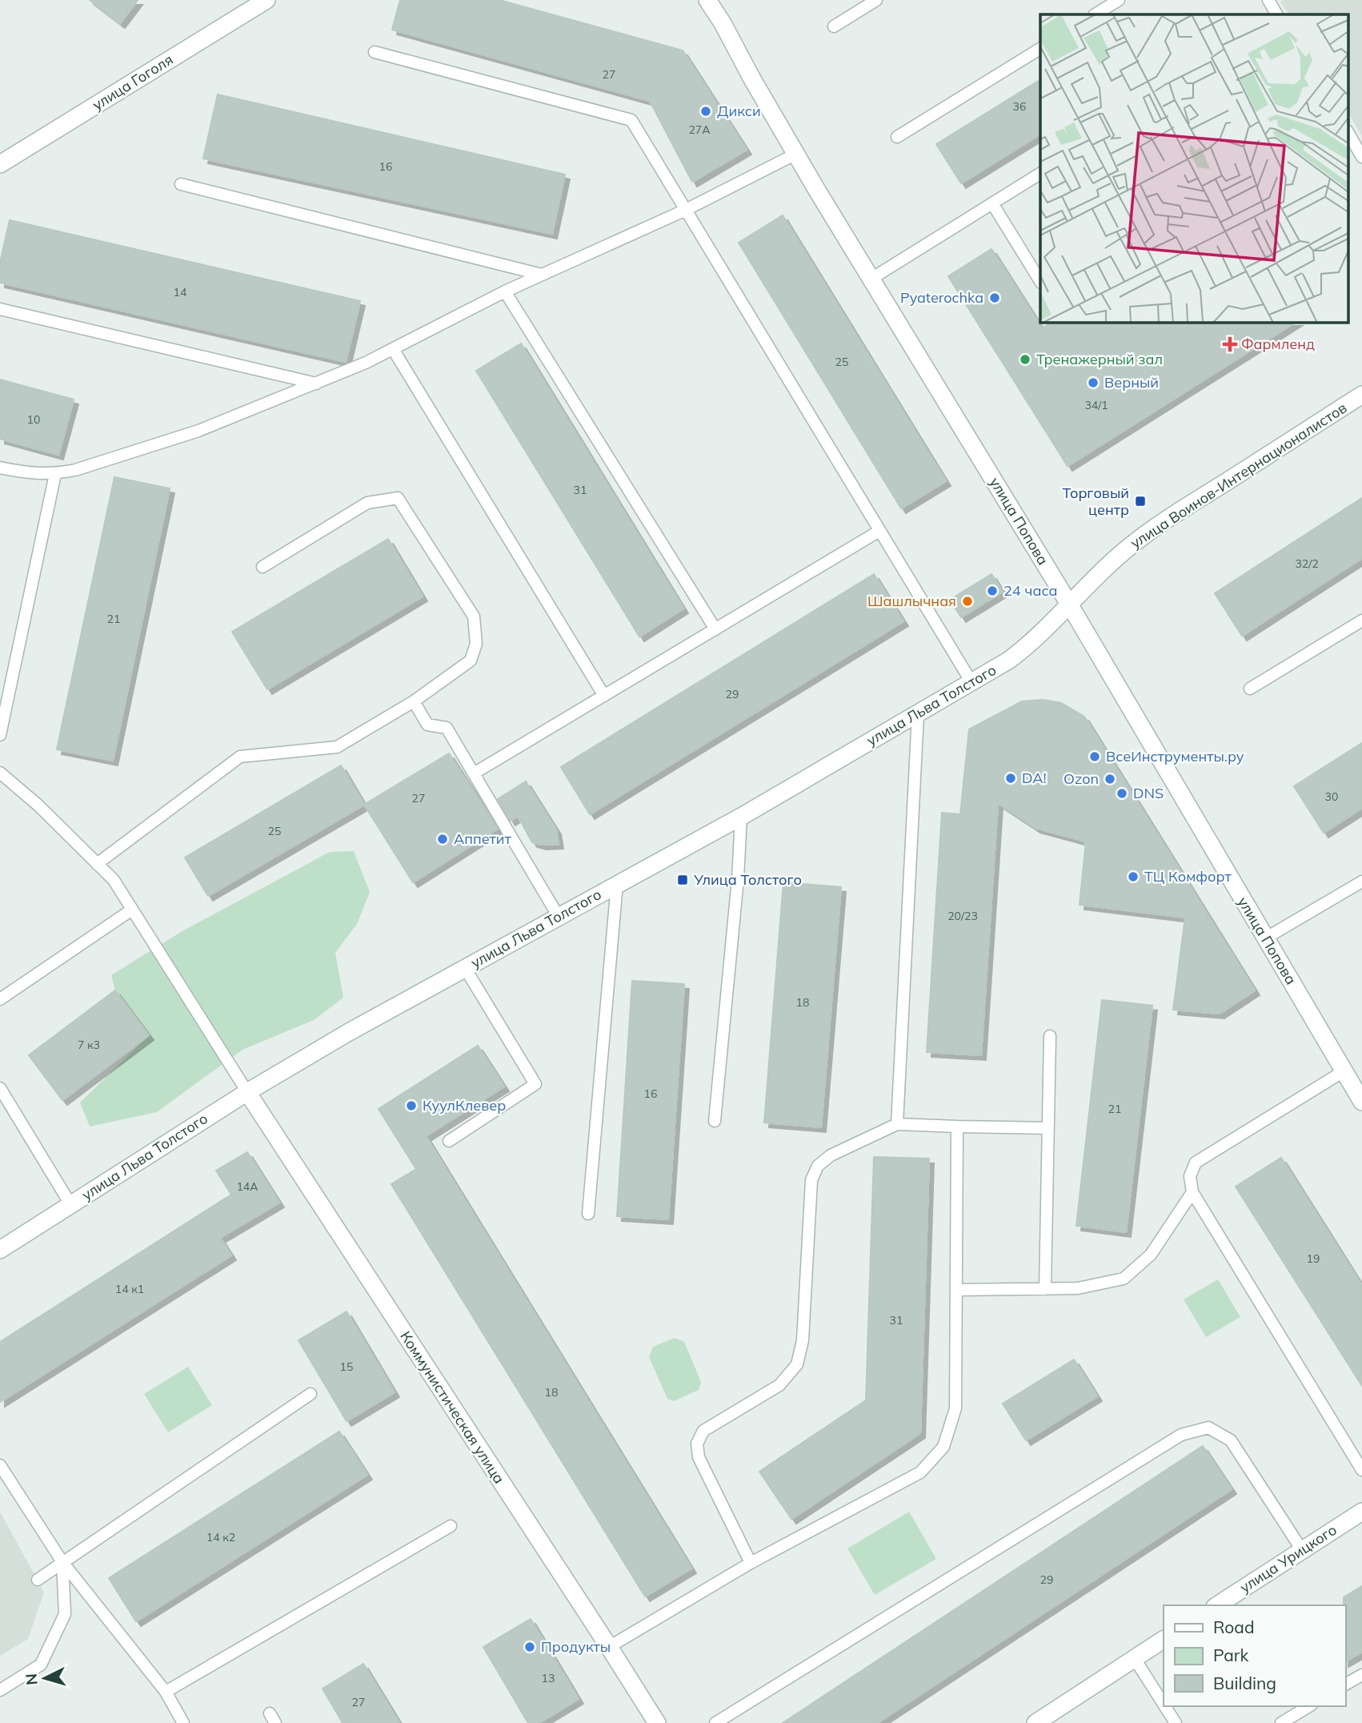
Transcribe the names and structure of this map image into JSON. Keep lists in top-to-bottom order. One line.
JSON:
{"streets":{"street":["улица Гоголя","улица Воинов-Интернационалистов","улица Попова","улица Льва Толстого","Коммунистическая улица","улица Урицкого"]},"crossings":[["улица Воинов-Интернационалистов","улица Попова"],["улица Воинов-Интернационалистов","улица Льва Толстого"],["улица Попова","улица Льва Толстого"],["улица Льва Толстого","Коммунистическая улица"]],"places":{"other":["Дикси","Pyaterochka","Тренажерный зал","Верный","24 часа","Шашлычная","ВсеИнструменты.ру","DA!","Ozon","DNS","Аппетит","ТЦ Комфорт","КуулКлевер","Продукты"],"health":["Фармленд"],"transit":["Торговый центр","Улица Толстого"]},"house_numbers":["27","36","27А","16","14","25","34/1","10","31","32/2","21","29","30","27","25","20/23","18","7 к3","16","21","14А","19","14 к1","31","15","18","14 к2","29","13","27"],"legend":["Road","Park","Building"],"north":"left"}
